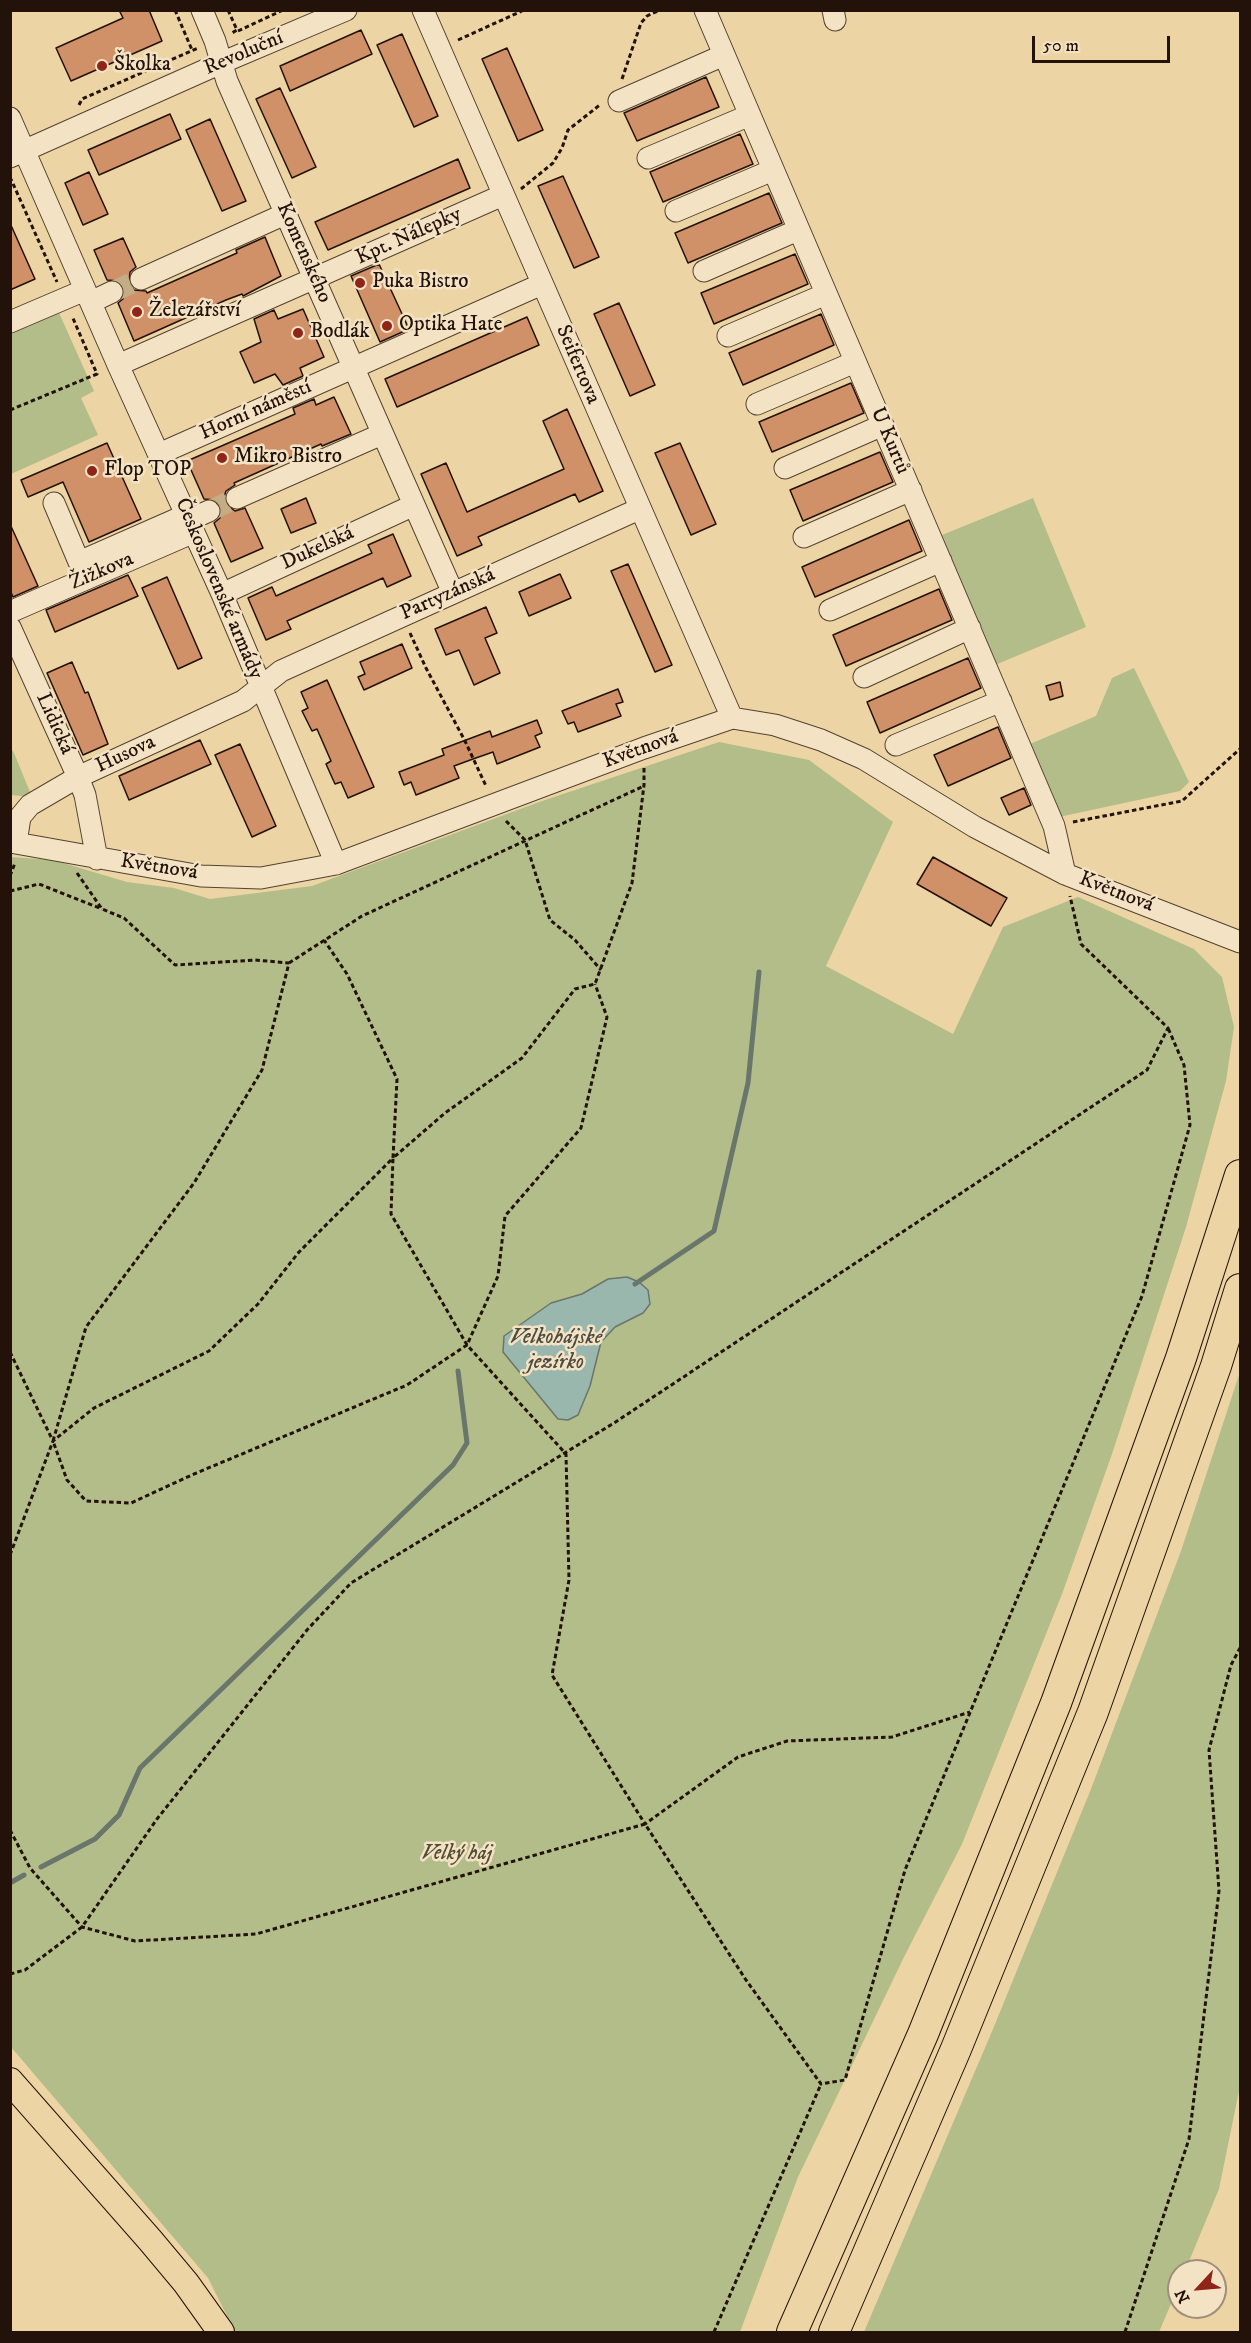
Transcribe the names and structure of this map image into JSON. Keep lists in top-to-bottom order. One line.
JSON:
{"streets":{"street":["Revoluční","Kpt. Nálepky","Komenského","Seifertova","Horní náměstí","U Kurtů","Dukelská","Žižkova","Československé armády","Partyzánská","Lidická","Květnová","Husova"]},"crossings":[["Revoluční","Komenského"],["Revoluční","Československé armády"],["Kpt. Nálepky","Komenského"],["Kpt. Nálepky","Seifertova"],["Komenského","Horní náměstí"],["Komenského","Dukelská"],["Komenského","Partyzánská"],["Seifertova","Horní náměstí"],["Seifertova","Partyzánská"],["Seifertova","Květnová"],["Horní náměstí","Československé armády"],["U Kurtů","Květnová"],["Dukelská","Československé armády"],["Žižkova","Československé armády"],["Československé armády","Partyzánská"],["Československé armády","Květnová"],["Československé armády","Husova"],["Partyzánská","Husova"],["Lidická","Květnová"],["Lidická","Husova"],["Květnová","Husova"]],"water":["Velkohájské jezírko"],"parks":["Velký háj"],"places":["Školka","Puka Bistro","Železářství","Optika Hate","Bodlák","Mikro Bistro","Flop TOP"],"scale_bar":"50 m","north":"bottom left"}
